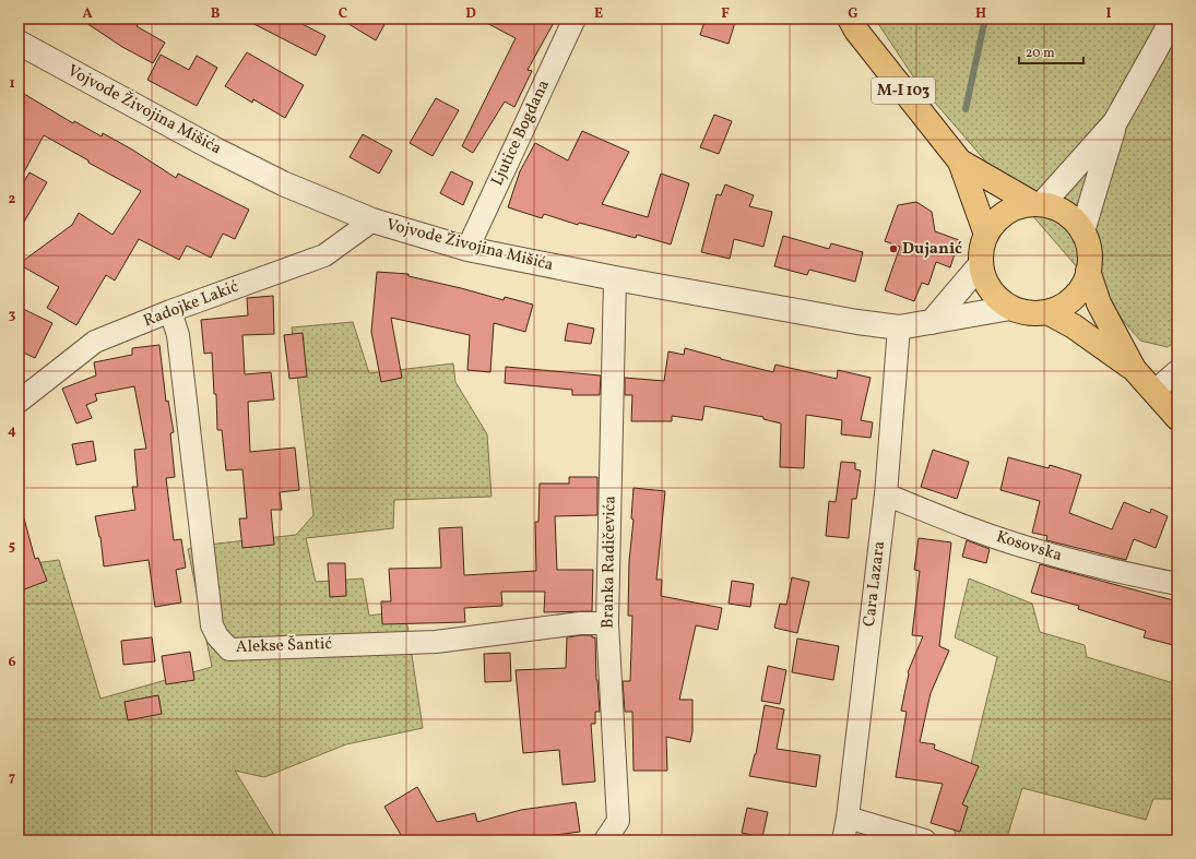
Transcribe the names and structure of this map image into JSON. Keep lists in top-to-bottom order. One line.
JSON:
{"streets":{"main road":["M-I 103"],"street":["Vojvode Živojina Mišića","Ljutice Bogdana","Radojke Lakić","Kosovska","Branka Radičevića","Cara Lazara","Alekse Šantić"]},"crossings":[["M-I 103","Vojvode Živojina Mišića"],["Vojvode Živojina Mišića","Ljutice Bogdana"],["Vojvode Živojina Mišića","Radojke Lakić"],["Vojvode Živojina Mišića","Branka Radičevića"],["Vojvode Živojina Mišića","Cara Lazara"],["Radojke Lakić","Alekse Šantić"],["Kosovska","Cara Lazara"],["Branka Radičevića","Alekse Šantić"]],"places":["Dujanić"],"scale_bar":"20 m","grid":{"columns":["A","B","C","D","E","F","G","H","I"],"rows":["1","2","3","4","5","6","7"]}}
